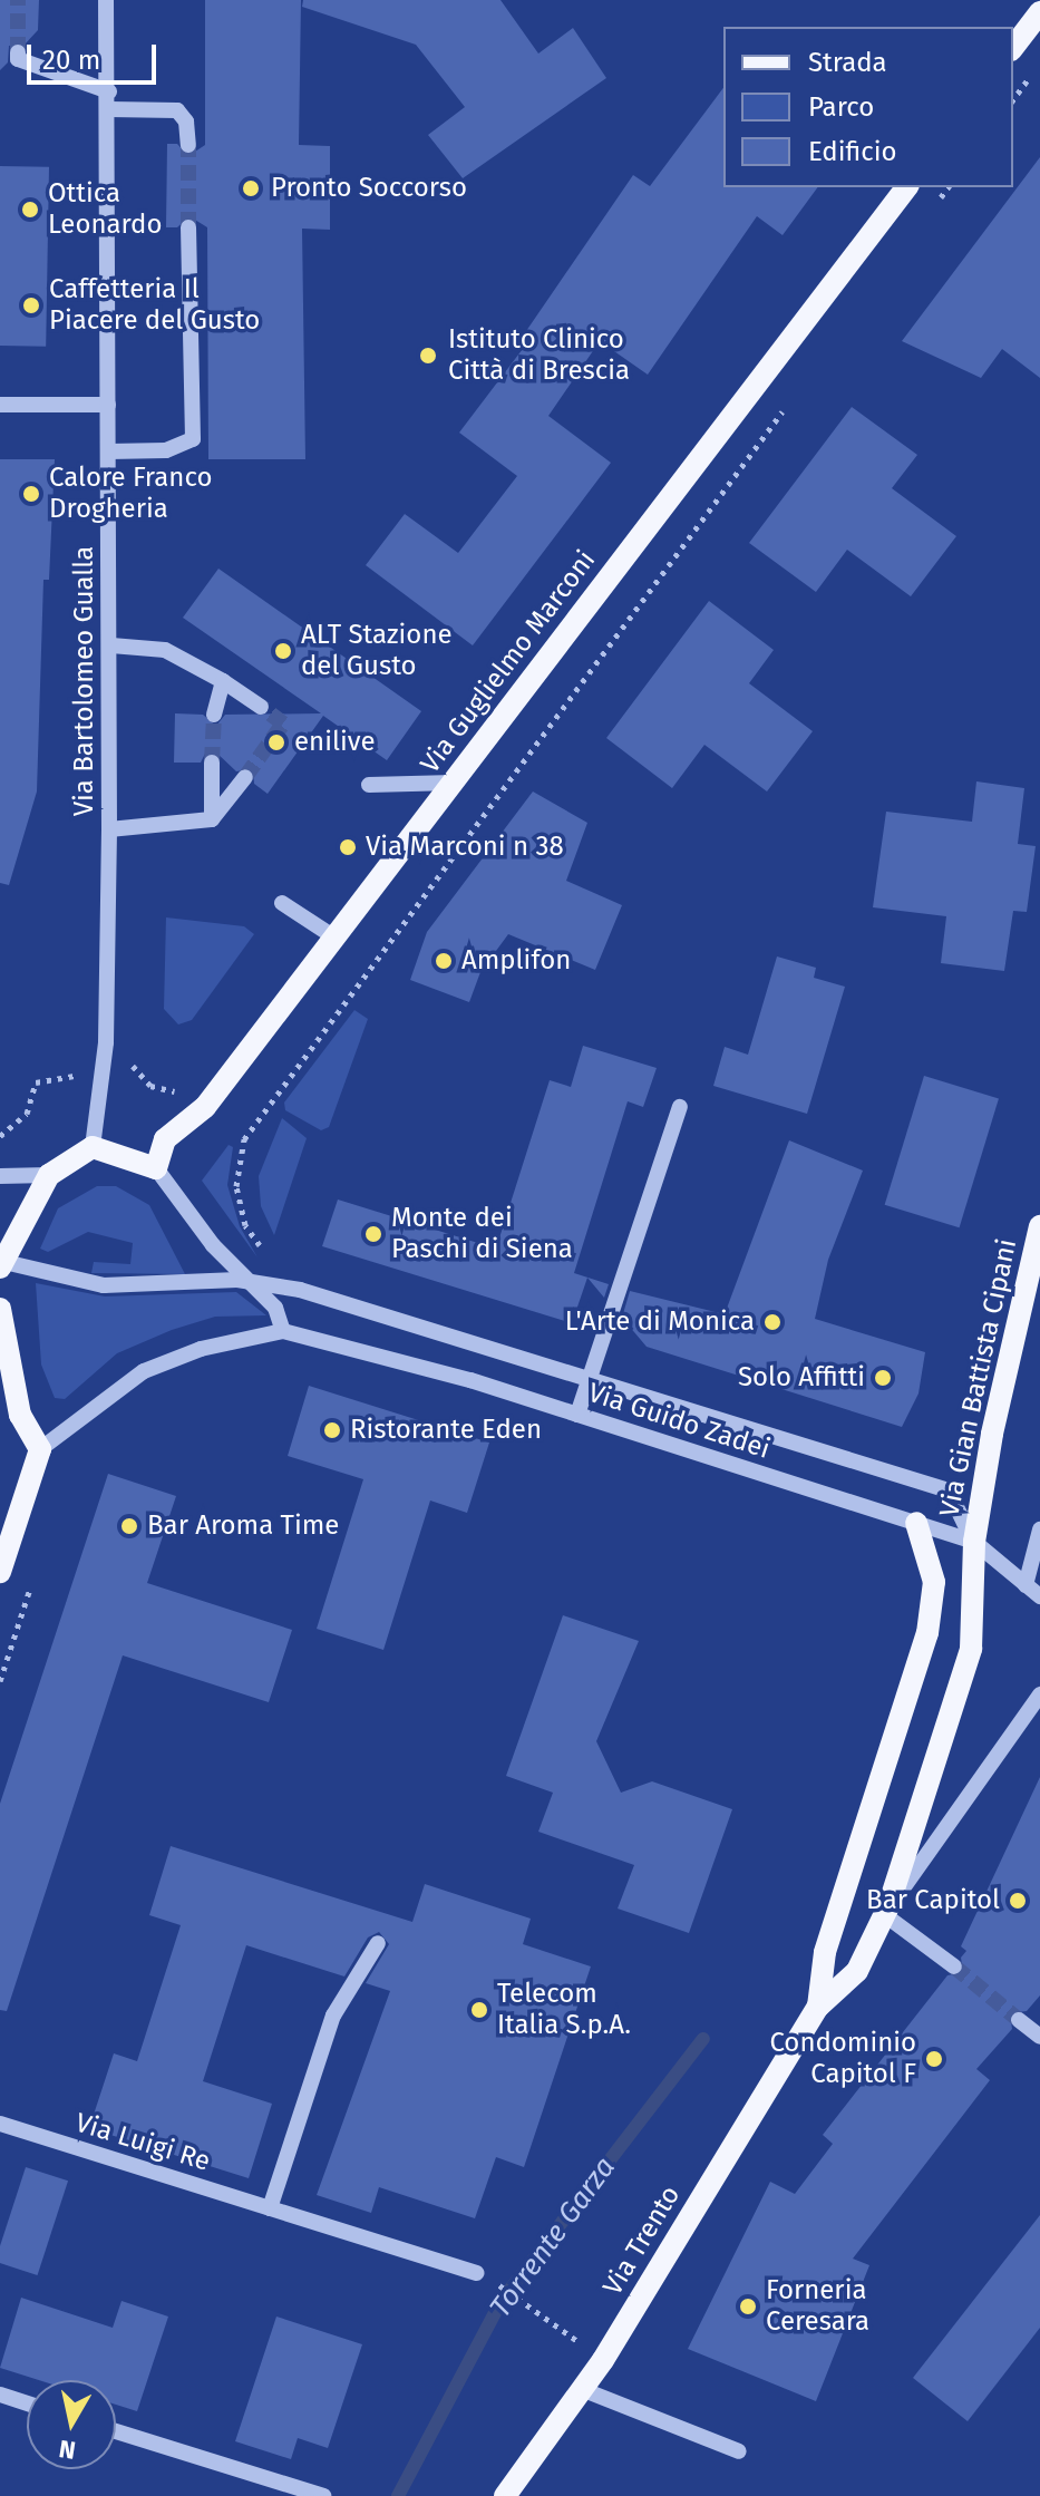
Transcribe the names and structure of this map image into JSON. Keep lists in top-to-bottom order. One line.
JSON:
{"streets":{"main road":["Via Guglielmo Marconi","Via Gian Battista Cipani","Via Trento"],"street":["Via Bartolomeo Gualla","Via Guido Zadei","Via Luigi Re"]},"crossings":[["Via Gian Battista Cipani","Via Guido Zadei"],["Via Gian Battista Cipani","Via Trento"],["Via Guido Zadei","Via Trento"]],"water":["Torrente Garza"],"places":["Pronto Soccorso","Ottica Leonardo","Caffetteria Il Piacere del Gusto","Istituto Clinico Città di Brescia","Calore Franco Drogheria","ALT Stazione del Gusto","enilive","Via Marconi n 38","Amplifon","Monte dei Paschi di Siena","L'Arte di Monica","Solo Affitti","Ristorante Eden","Bar Aroma Time","Bar Capitol","Telecom Italia S.p.A.","Condominio Capitol F","Forneria Ceresara"],"legend":["Strada","Parco","Edificio"],"scale_bar":"20 m","north":"bottom"}
